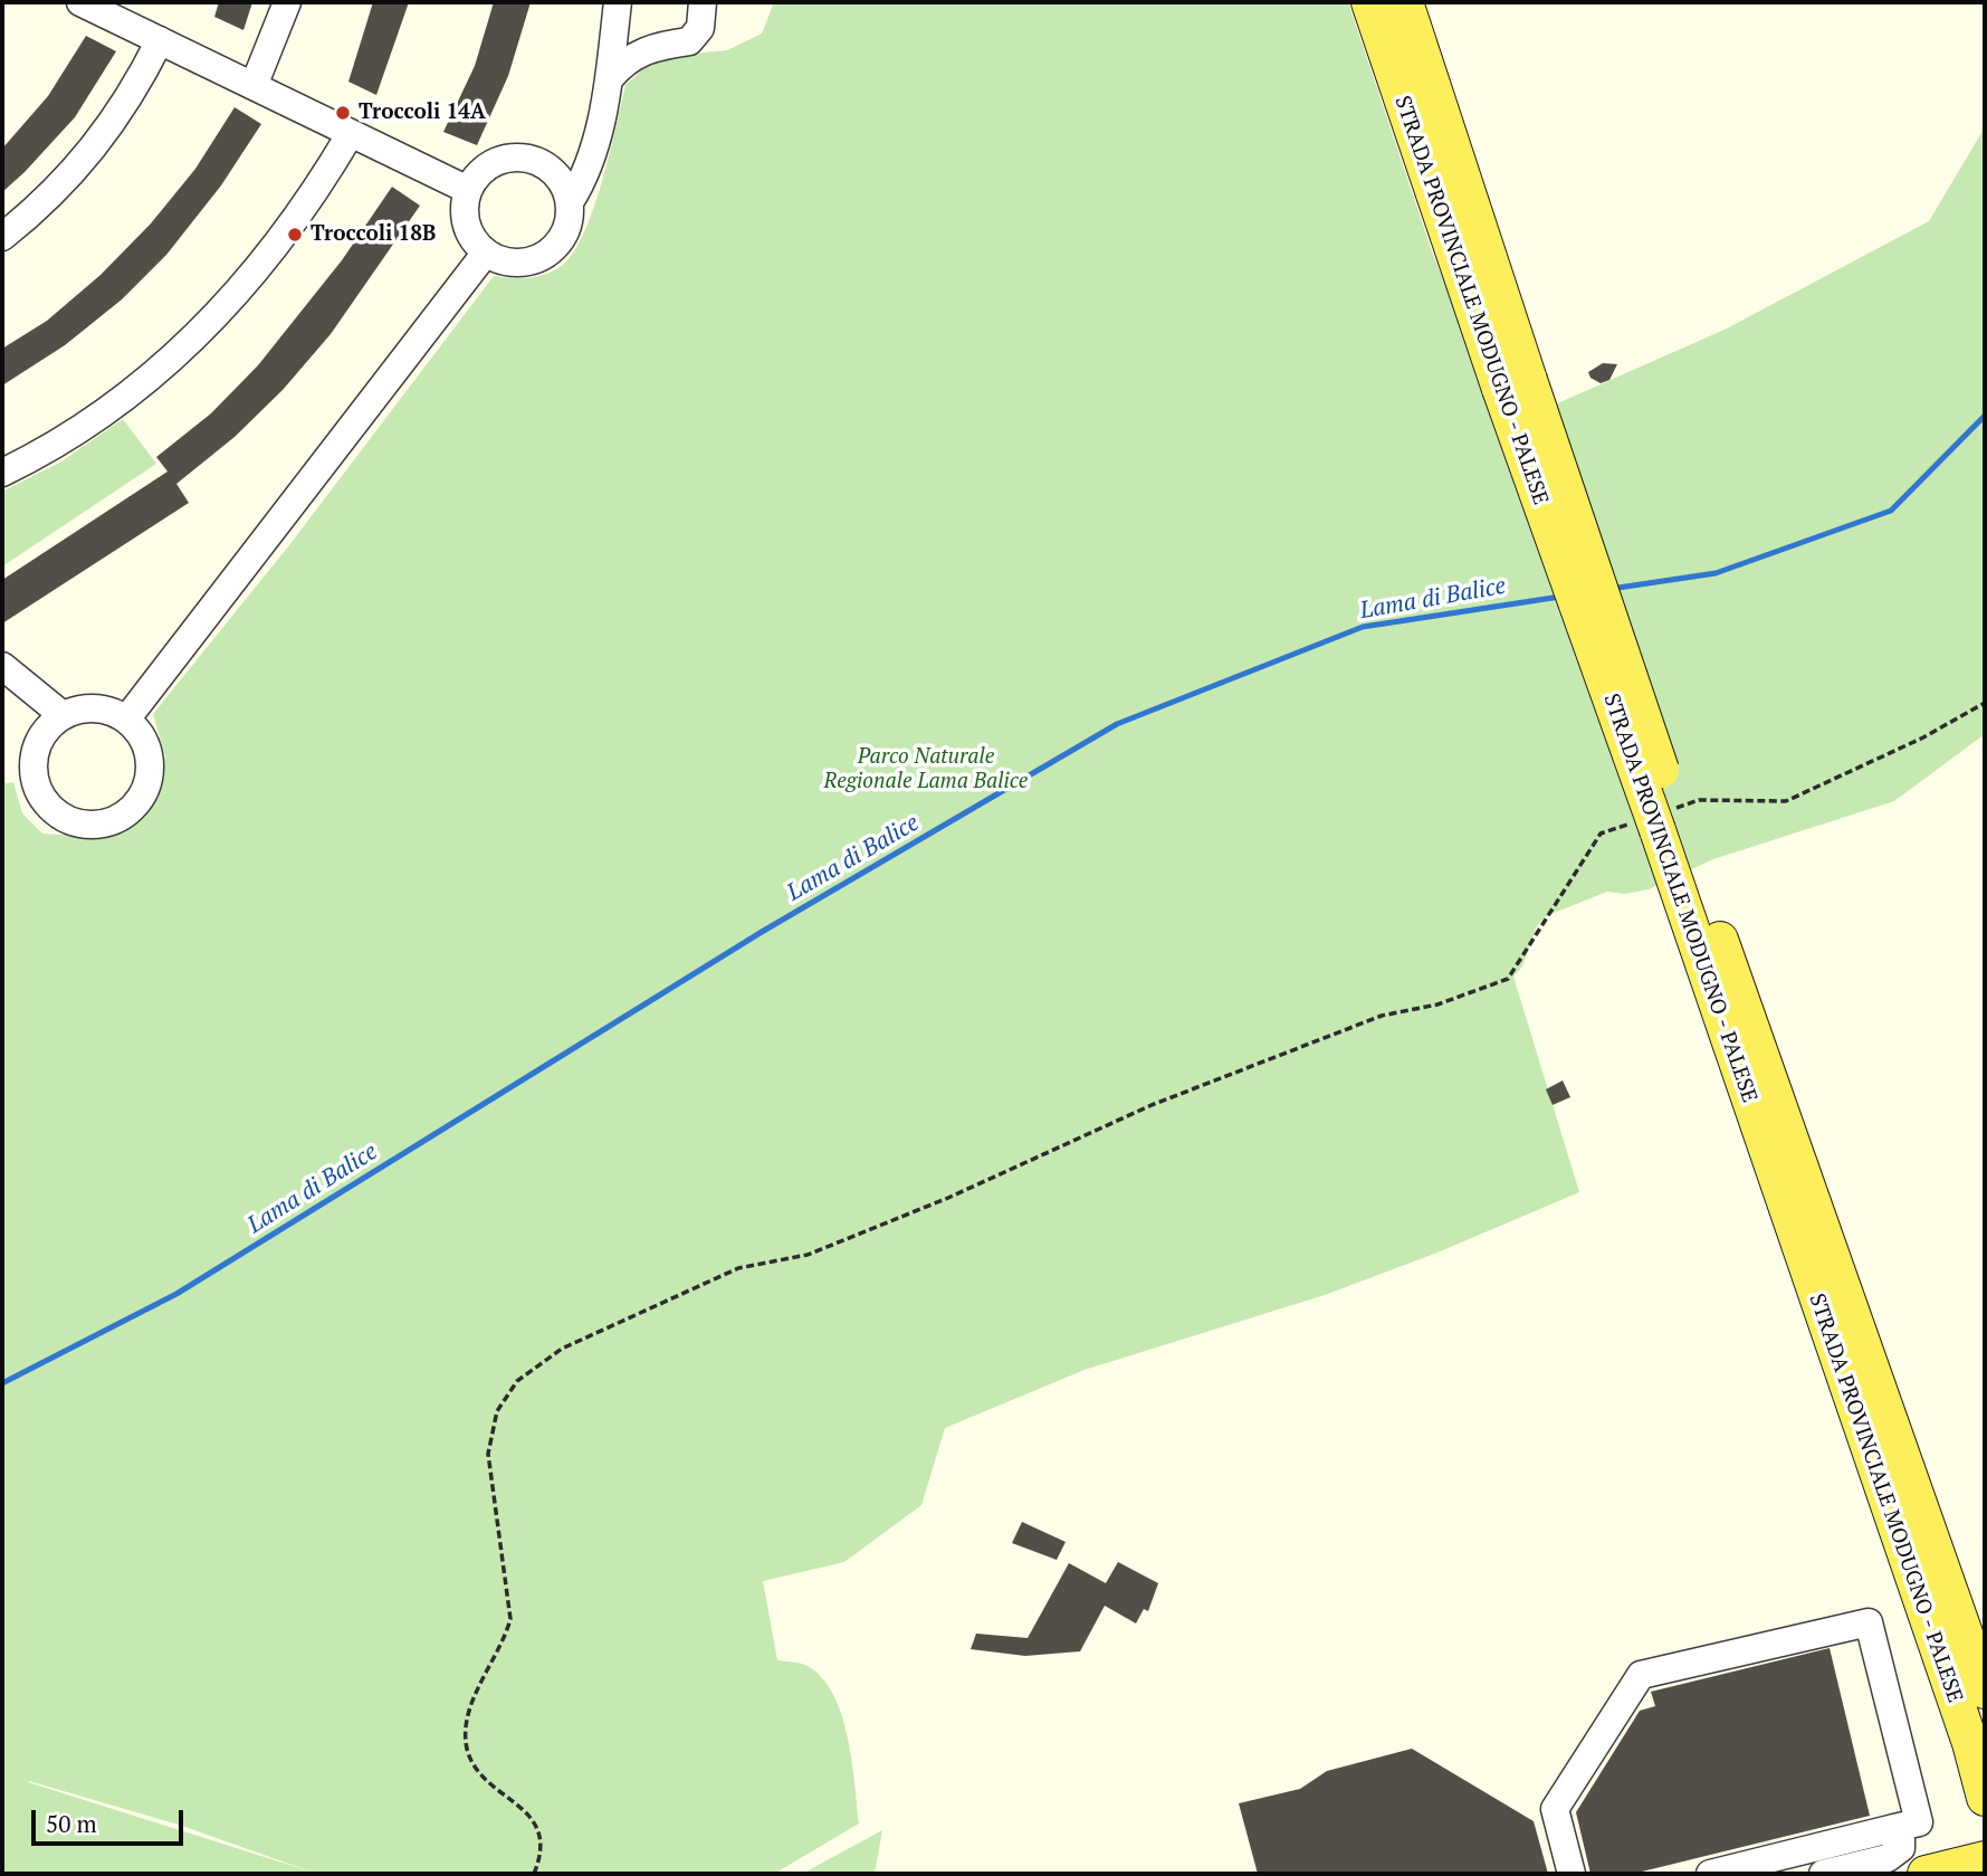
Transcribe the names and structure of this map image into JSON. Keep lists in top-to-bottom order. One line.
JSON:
{"streets":{"main road":["STRADA PROVINCIALE MODUGNO - PALESE"]},"water":["Lama di Balice"],"parks":["Parco Naturale Regionale Lama Balice"],"places":["Troccoli 14A","Troccoli 18B"],"scale_bar":"50 m"}
